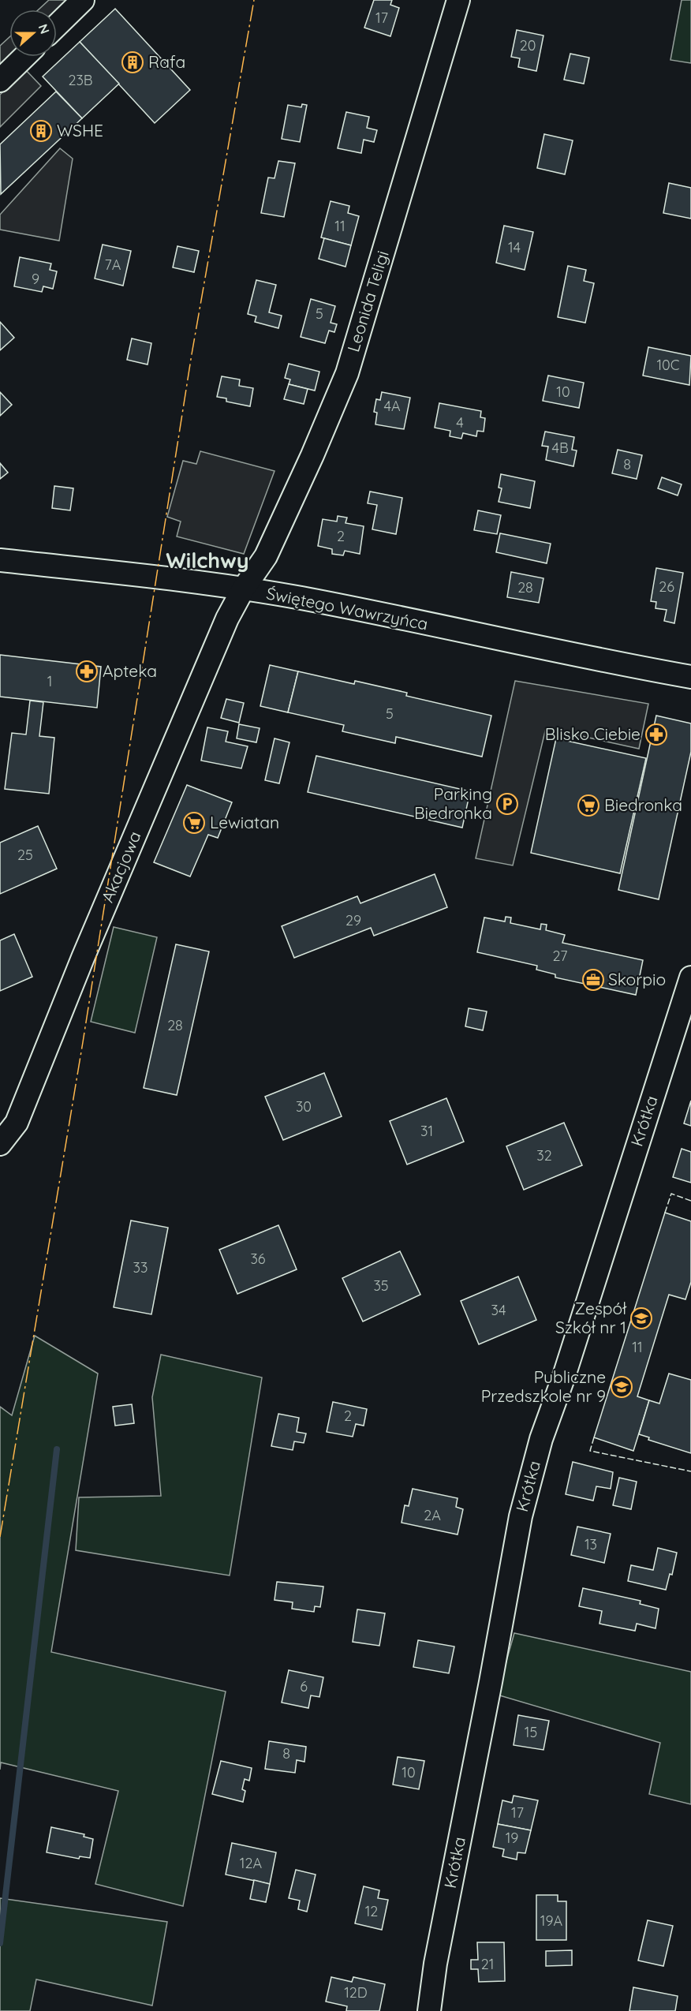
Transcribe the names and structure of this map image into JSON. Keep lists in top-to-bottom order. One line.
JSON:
{"streets":{"street":["Leonida Teligi","Świętego Wawrzyńca","Akacjowa","Krótka"]},"crossings":[["Leonida Teligi","Świętego Wawrzyńca"],["Leonida Teligi","Akacjowa"],["Świętego Wawrzyńca","Akacjowa"]],"districts":["Wilchwy"],"places":{"building":["Rafa","WSHE"],"pharmacy":["Apteka","Blisko Ciebie"],"parking":["Parking Biedronka"],"supermarket":["Biedronka","Lewiatan"],"office":["Skorpio"],"school or university":["Zespół Szkół nr 1","Publiczne Przedszkole nr 9"]},"house_numbers":["17","20","23B","11","14","7A","9","5","10C","10","4A","4","4B","8","2","26","28","1","5","25","29","27","28","30","31","32","36","33","35","34","11","2","2A","13","6","15","8","10","17","19","12A","12","19A","21","12D"],"north":"right"}
